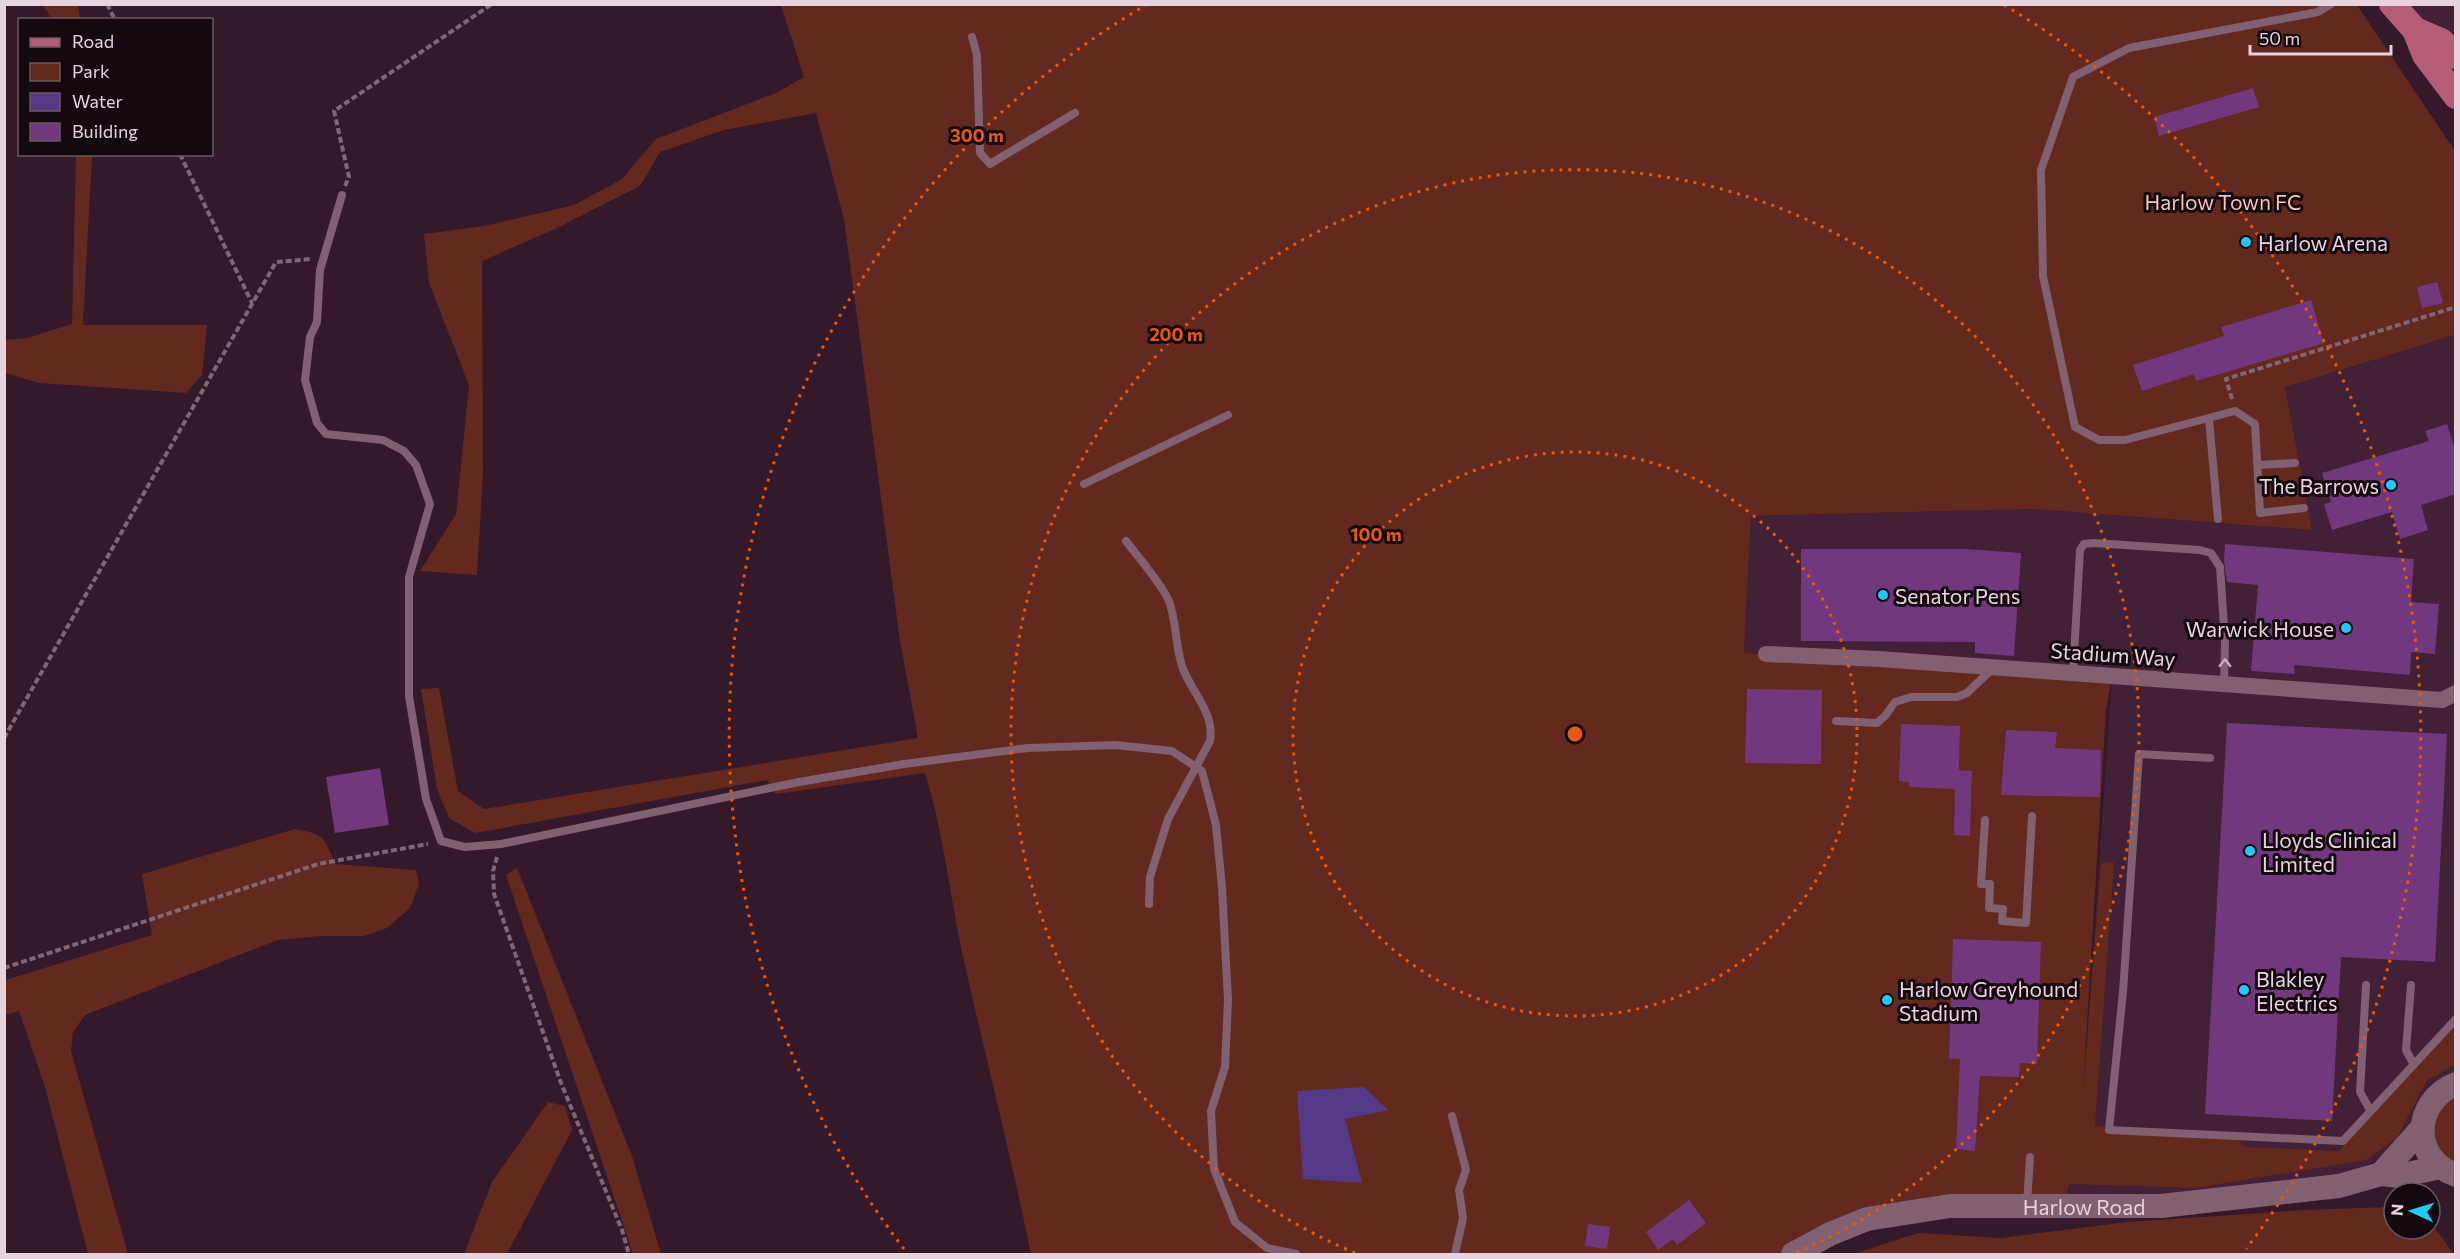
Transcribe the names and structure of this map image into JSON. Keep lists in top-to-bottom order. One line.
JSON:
{"streets":{"street":["Stadium Way","Harlow Road"]},"parks":["Harlow Town FC"],"places":["Harlow Arena","The Barrows","Senator Pens","Warwick House","Lloyds Clinical Limited","Blakley Electrics","Harlow Greyhound Stadium"],"legend":["Road","Park","Water","Building"],"scale_bar":"50 m","north":"left","rings":["300 m","200 m","100 m"]}
